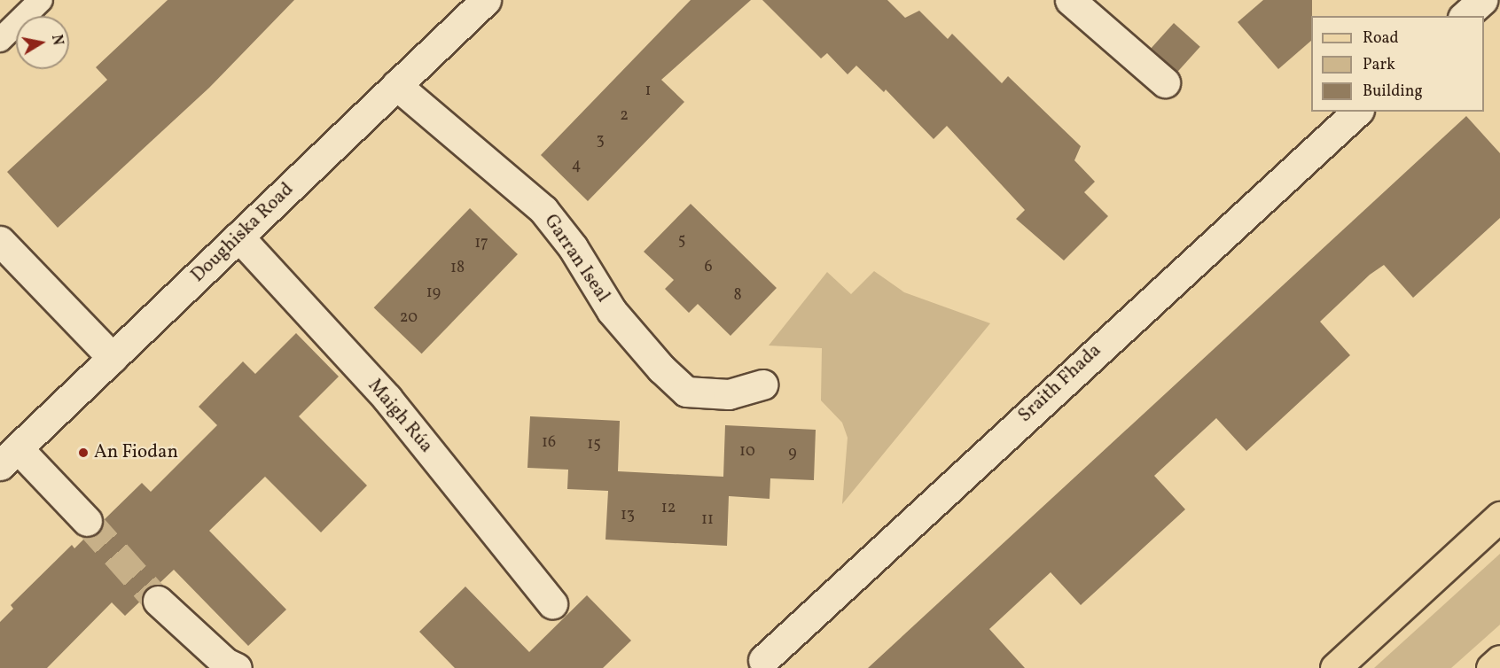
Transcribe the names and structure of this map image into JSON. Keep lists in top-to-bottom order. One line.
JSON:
{"streets":{"street":["Doughiska Road","Garran Iseal","Sraith Fhada","Maigh Rúa"]},"crossings":[["Doughiska Road","Garran Iseal"],["Doughiska Road","Maigh Rúa"]],"places":["An Fiodan"],"house_numbers":["1","2","3","4","5","17","6","18","19","8","20","16","15","10","9","12","13","11"],"legend":["Road","Park","Building"],"north":"right"}
